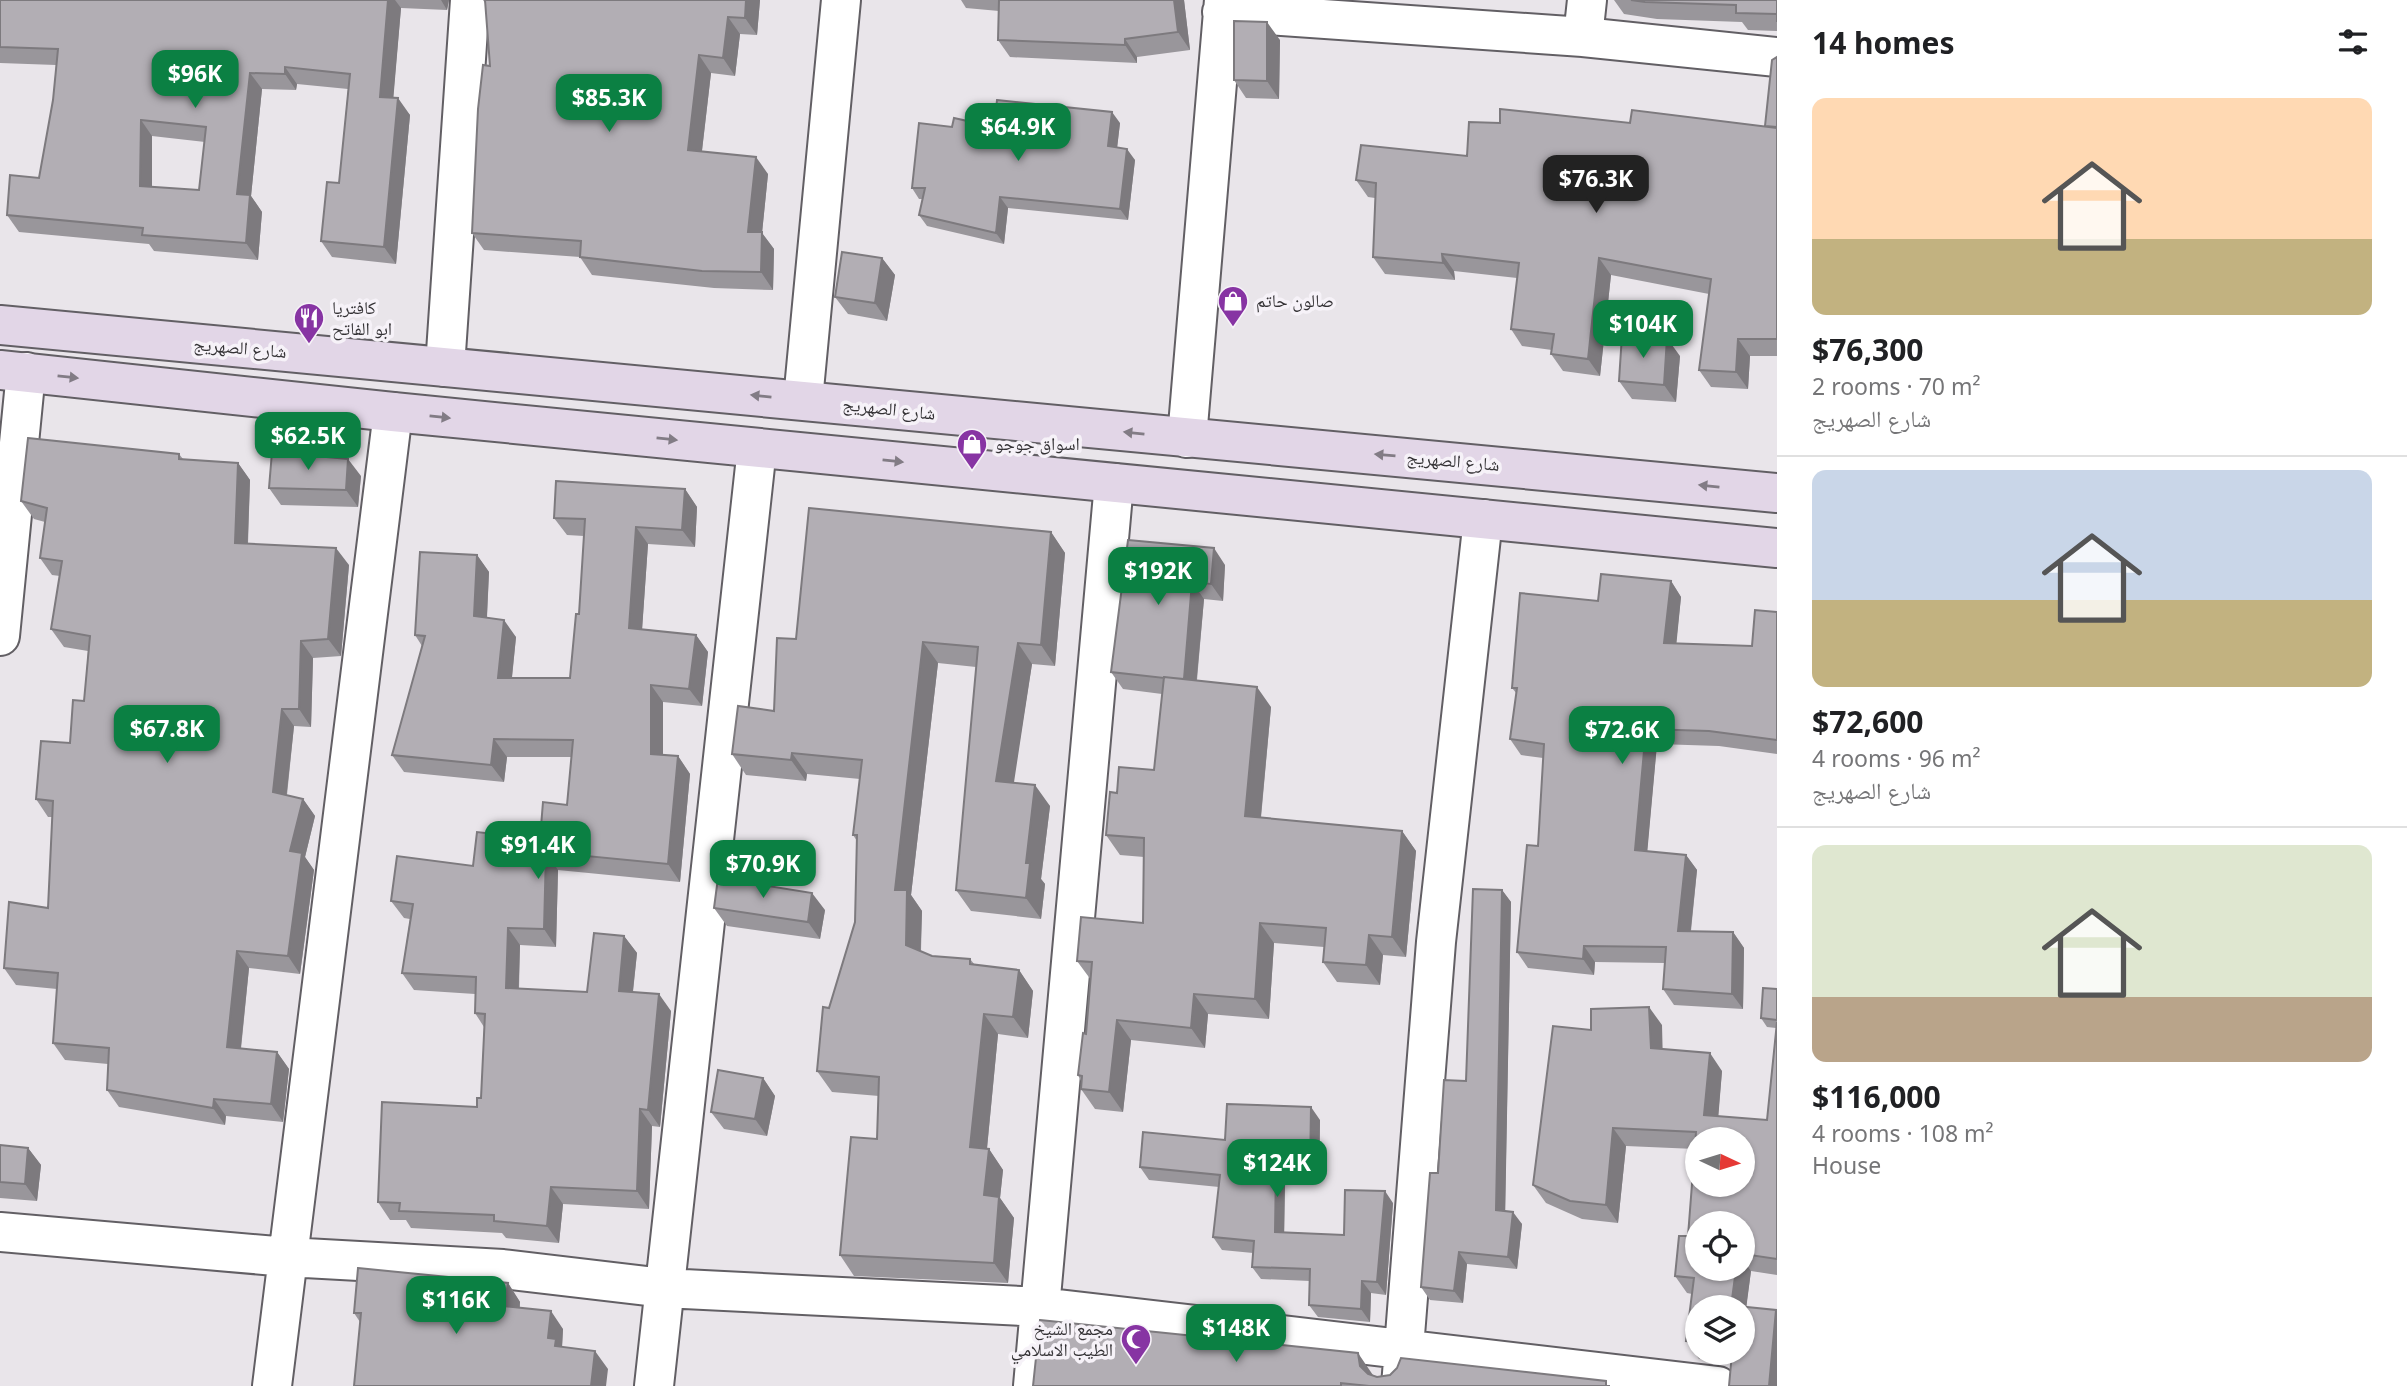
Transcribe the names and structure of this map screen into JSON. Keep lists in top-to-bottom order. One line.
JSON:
{"streets":{"main road":["شارع الصهريج"]},"places":{"shop":["صالون حاتم","اسواق جوجو"],"restaurant":["كافتريا ابو الفاتح"],"mosque":["مجمع الشيخ الطيب الاسلامي"]},"north":"right","page":{"heading":"14 homes","price":["$96K","$85.3K","$64.9K","$76.3K","$104K","$62.5K","$192K","$67.8K","$72.6K","$91.4K","$70.9K","$124K","$116K","$148K"],"list":[{"name":"$76,300","note":"2 rooms · 70 m² · شارع الصهريج"},{"name":"$72,600","note":"4 rooms · 96 m² · شارع الصهريج"},{"name":"$116,000","note":"4 rooms · 108 m² · House"}]}}
